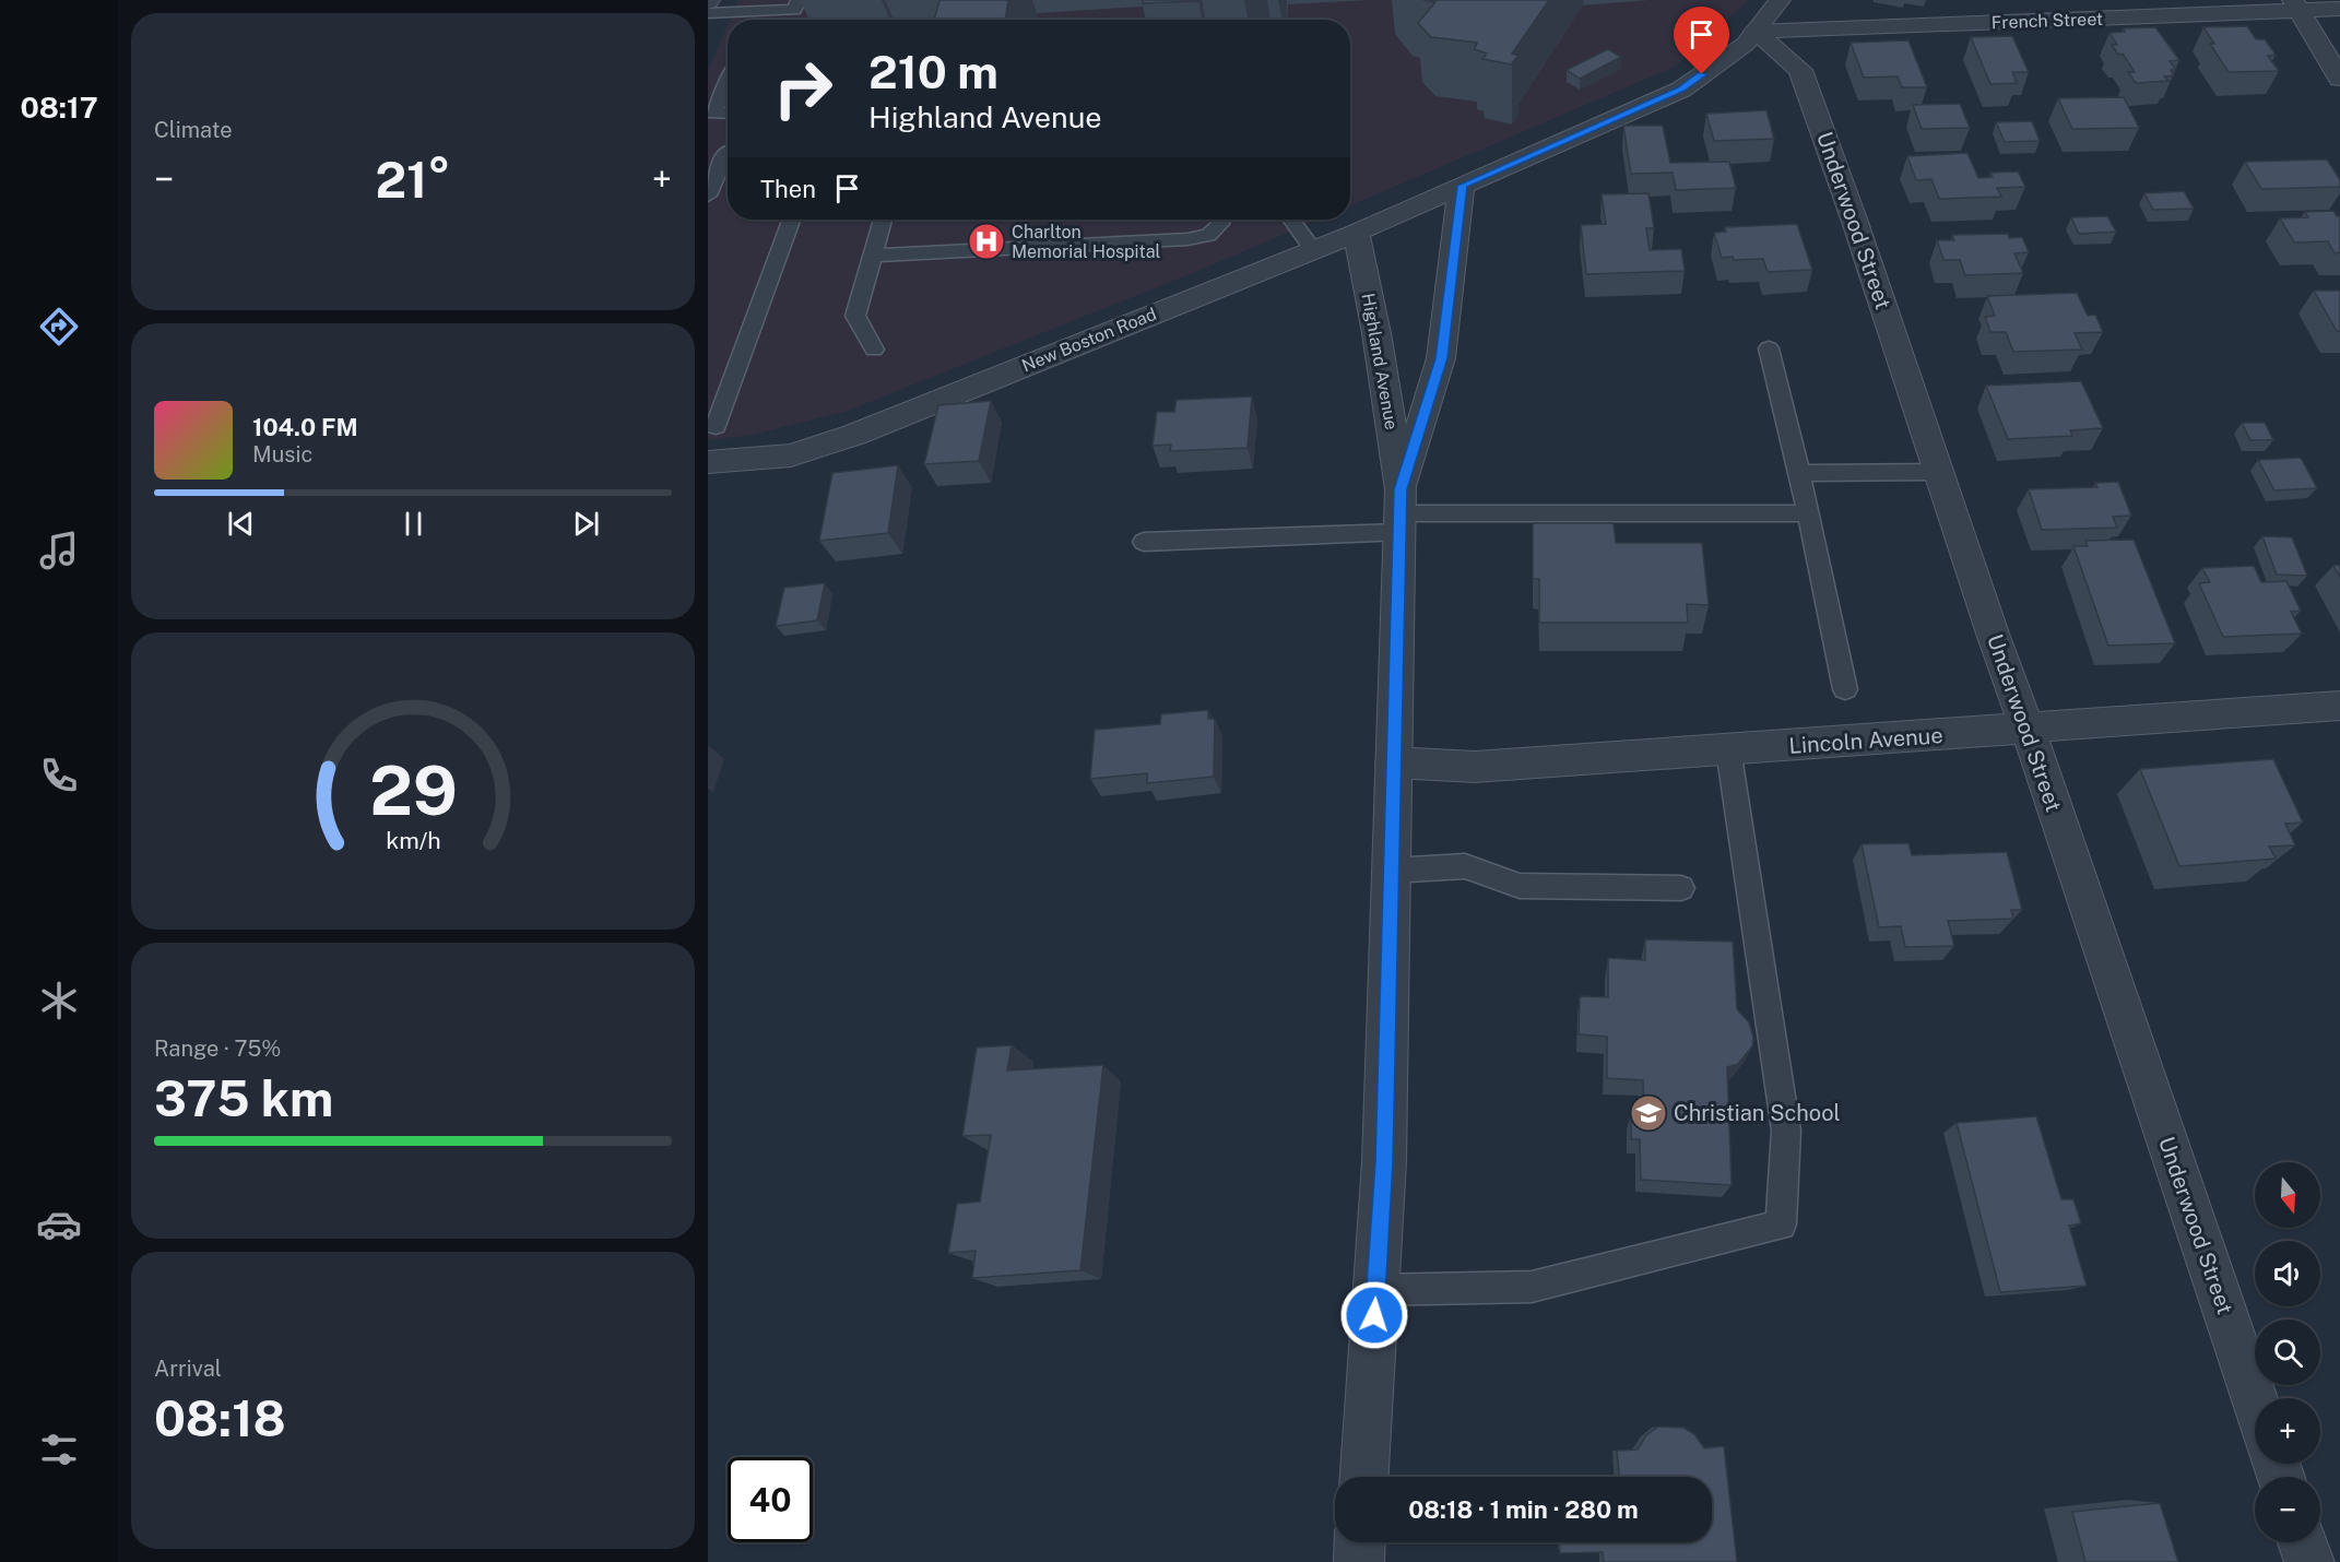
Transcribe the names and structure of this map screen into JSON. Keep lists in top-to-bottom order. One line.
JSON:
{"streets":{"street":["French Street","Underwood Street","New Boston Road","Highland Avenue","Lincoln Avenue"]},"crossings":[["French Street","Underwood Street"],["Underwood Street","Lincoln Avenue"],["New Boston Road","Highland Avenue"],["Highland Avenue","Lincoln Avenue"]],"places":{"hospital":["Charlton Memorial Hospital"],"school or university":["Christian School"]},"north":"bottom","page":{"tabs":"08:17","tile":["Climate",["Range · 75%","375 km"],["Arrival","08:18"]],"turn":["210 m","Highland Avenue"],"heat":["−","21°","+"],"then":"Then","song":["104.0 FM","Music"],"map_buttons":["+","−"],"limit":"40","trip":"08:18 · 1 min · 280 m","gauge":["29","km/h"]}}
